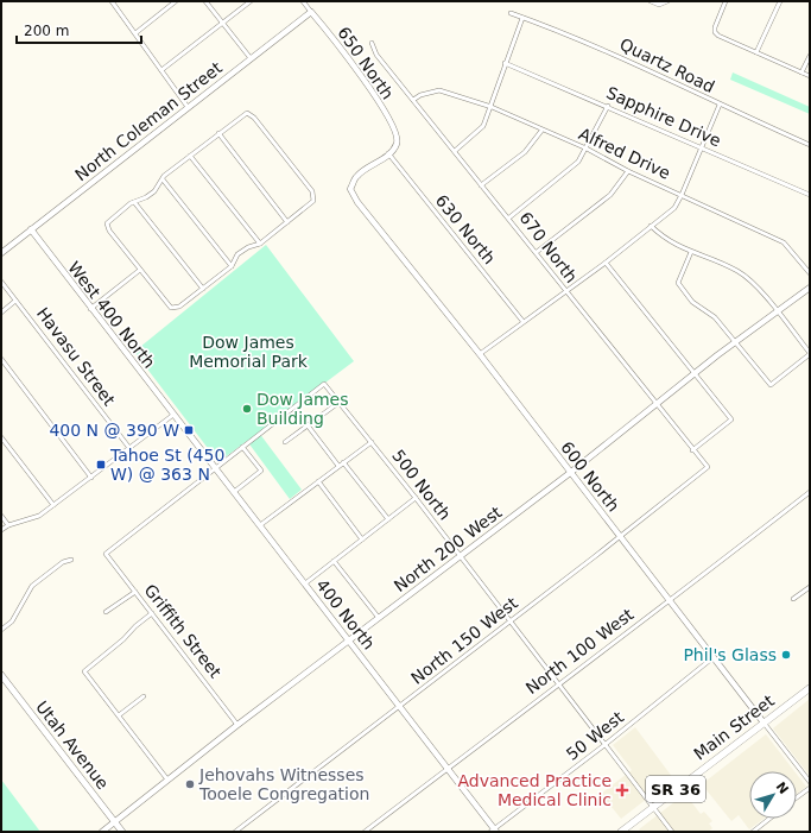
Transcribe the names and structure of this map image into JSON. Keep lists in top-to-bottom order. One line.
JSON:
{"streets":{"highway":["Main Street","SR 36"],"main road":["Utah Avenue"],"street":["650 North","Quartz Road","Sapphire Drive","North Coleman Street","Alfred Drive","630 North","670 North","West 400 North","Havasu Street","600 North","500 North","North 200 West","400 North","Griffith Street","North 150 West","North 100 West","50 West"]},"crossings":[["650 North","North Coleman Street"],["650 North","630 North"],["650 North","600 North"],["North Coleman Street","West 400 North"],["Alfred Drive","670 North"],["630 North","600 North"],["670 North","North 200 West"],["670 North","North 150 West"],["West 400 North","400 North"],["600 North","North 200 West"],["600 North","North 150 West"],["600 North","North 100 West"],["600 North","Main Street"],["600 North","50 West"],["500 North","North 200 West"],["500 North","North 150 West"],["500 North","North 100 West"],["500 North","Main Street"],["500 North","50 West"],["North 200 West","400 North"],["North 200 West","Griffith Street"],["North 200 West","Utah Avenue"],["400 North","Griffith Street"],["400 North","North 150 West"],["400 North","North 100 West"],["400 North","50 West"]],"parks":["Dow James Memorial Park"],"places":{"other":["Dow James Building","Phil's Glass","Jehovahs Witnesses Tooele Congregation"],"transit":["400 N @ 390 W","Tahoe St (450 W) @ 363 N"],"health":["Advanced Practice Medical Clinic"]},"scale_bar":"200 m","north":"top right"}
